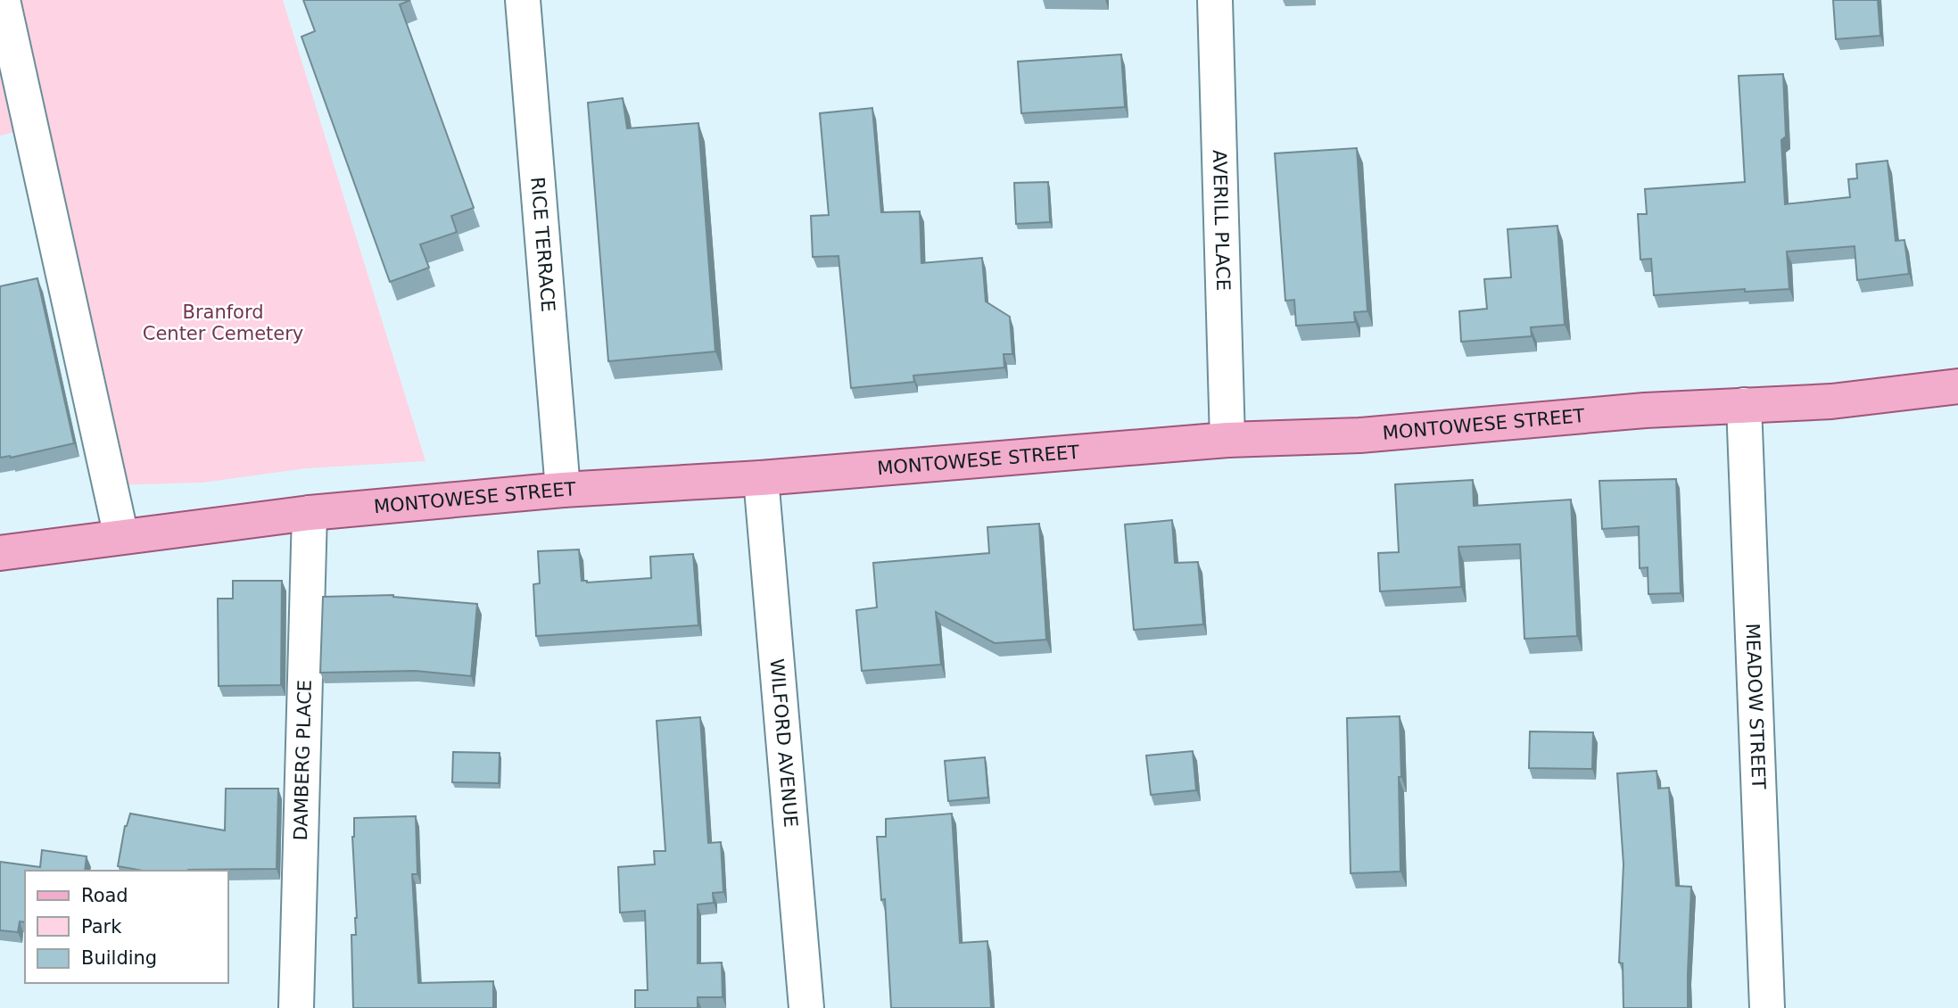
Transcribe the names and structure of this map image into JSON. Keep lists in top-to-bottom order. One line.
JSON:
{"streets":{"main road":["MONTOWESE STREET"],"street":["AVERILL PLACE","RICE TERRACE","MEADOW STREET","WILFORD AVENUE","DAMBERG PLACE"]},"crossings":[["AVERILL PLACE","MONTOWESE STREET"],["RICE TERRACE","MONTOWESE STREET"],["MONTOWESE STREET","MEADOW STREET"],["MONTOWESE STREET","WILFORD AVENUE"],["MONTOWESE STREET","DAMBERG PLACE"]],"parks":["Branford Center Cemetery"],"legend":["Road","Park","Building"]}
